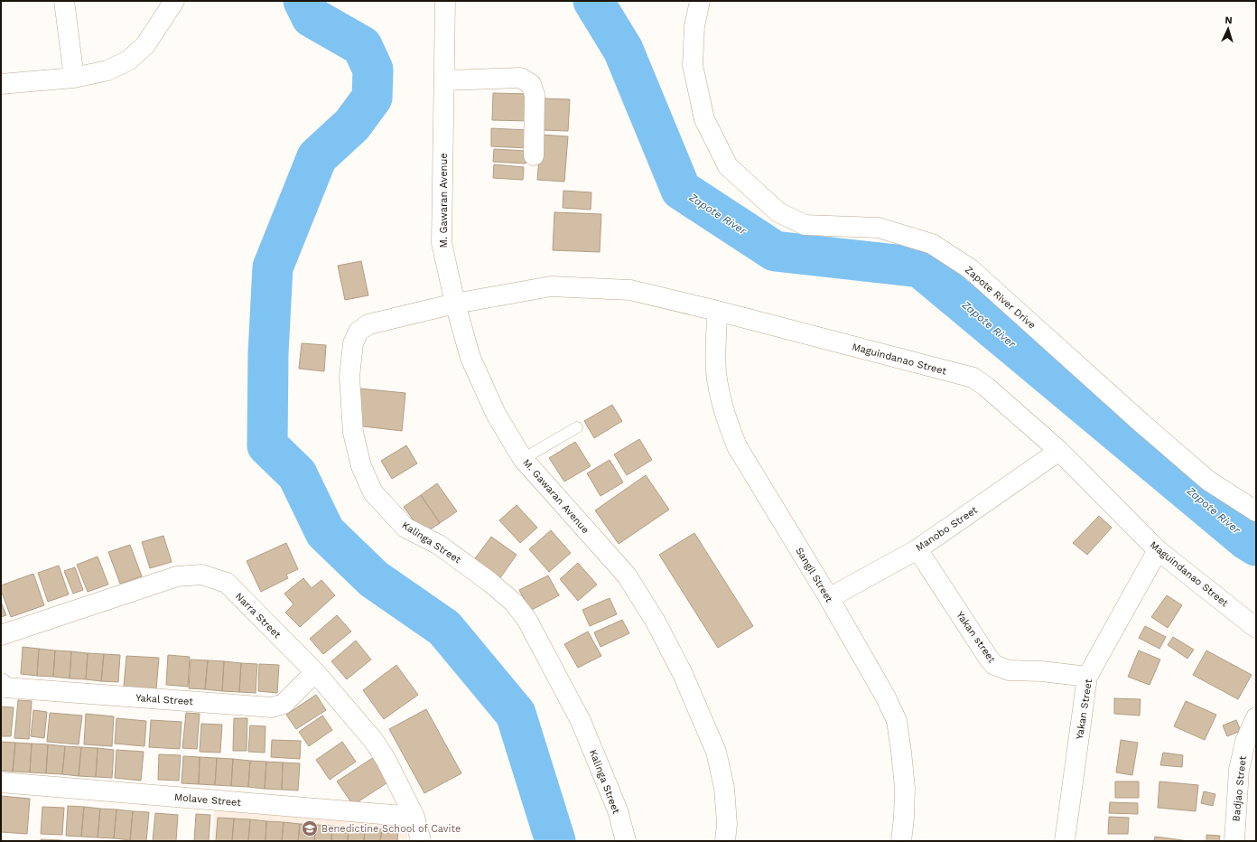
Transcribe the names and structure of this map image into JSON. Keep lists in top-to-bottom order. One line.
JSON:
{"streets":{"street":["M. Gawaran Avenue","Zapote River Drive","Maguindanao Street","Manobo Street","Kalinga Street","Sangil Street","Narra Street","Yakan street","Yakal Street","Yakan Street","Badjao Street","Molave Street"]},"crossings":[["M. Gawaran Avenue","Maguindanao Street"],["M. Gawaran Avenue","Kalinga Street"],["Maguindanao Street","Manobo Street"],["Maguindanao Street","Kalinga Street"],["Maguindanao Street","Sangil Street"],["Maguindanao Street","Yakan Street"],["Manobo Street","Sangil Street"],["Manobo Street","Yakan street"],["Narra Street","Yakal Street"],["Narra Street","Molave Street"],["Yakan street","Yakan Street"]],"water":["Zapote River"],"places":{"school or university":["Benedictine School of Cavite"]},"north":"top"}
